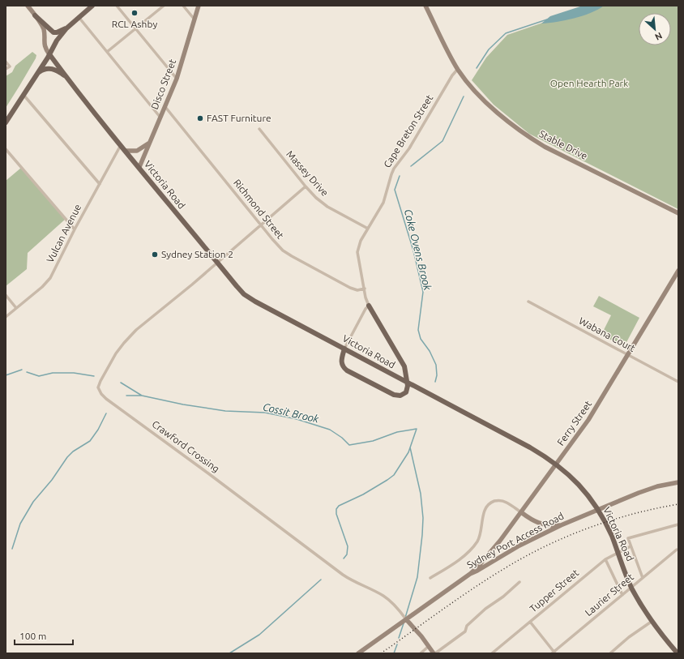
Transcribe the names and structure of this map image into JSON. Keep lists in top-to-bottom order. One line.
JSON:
{"streets":{"main road":["Victoria Road"],"street":["Disco Street","Cape Breton Street","Stable Drive","Massey Drive","Richmond Street","Vulcan Avenue","Wabana Court","Ferry Street","Crawford Crossing","Sydney Port Access Road","Tupper Street","Laurier Street"]},"crossings":[["Disco Street","Victoria Road"],["Disco Street","Richmond Street"],["Cape Breton Street","Stable Drive"],["Cape Breton Street","Massey Drive"],["Cape Breton Street","Richmond Street"],["Massey Drive","Crawford Crossing"],["Victoria Road","Vulcan Avenue"],["Victoria Road","Crawford Crossing"],["Victoria Road","Laurier Street"],["Richmond Street","Crawford Crossing"],["Wabana Court","Ferry Street"],["Ferry Street","Sydney Port Access Road"],["Crawford Crossing","Sydney Port Access Road"]],"water":["Coke Ovens Brook","Cossit Brook"],"parks":["Open Hearth Park"],"places":["RCL Ashby","FAST Furniture","Sydney Station 2"],"scale_bar":"100 m","north":"bottom right"}
